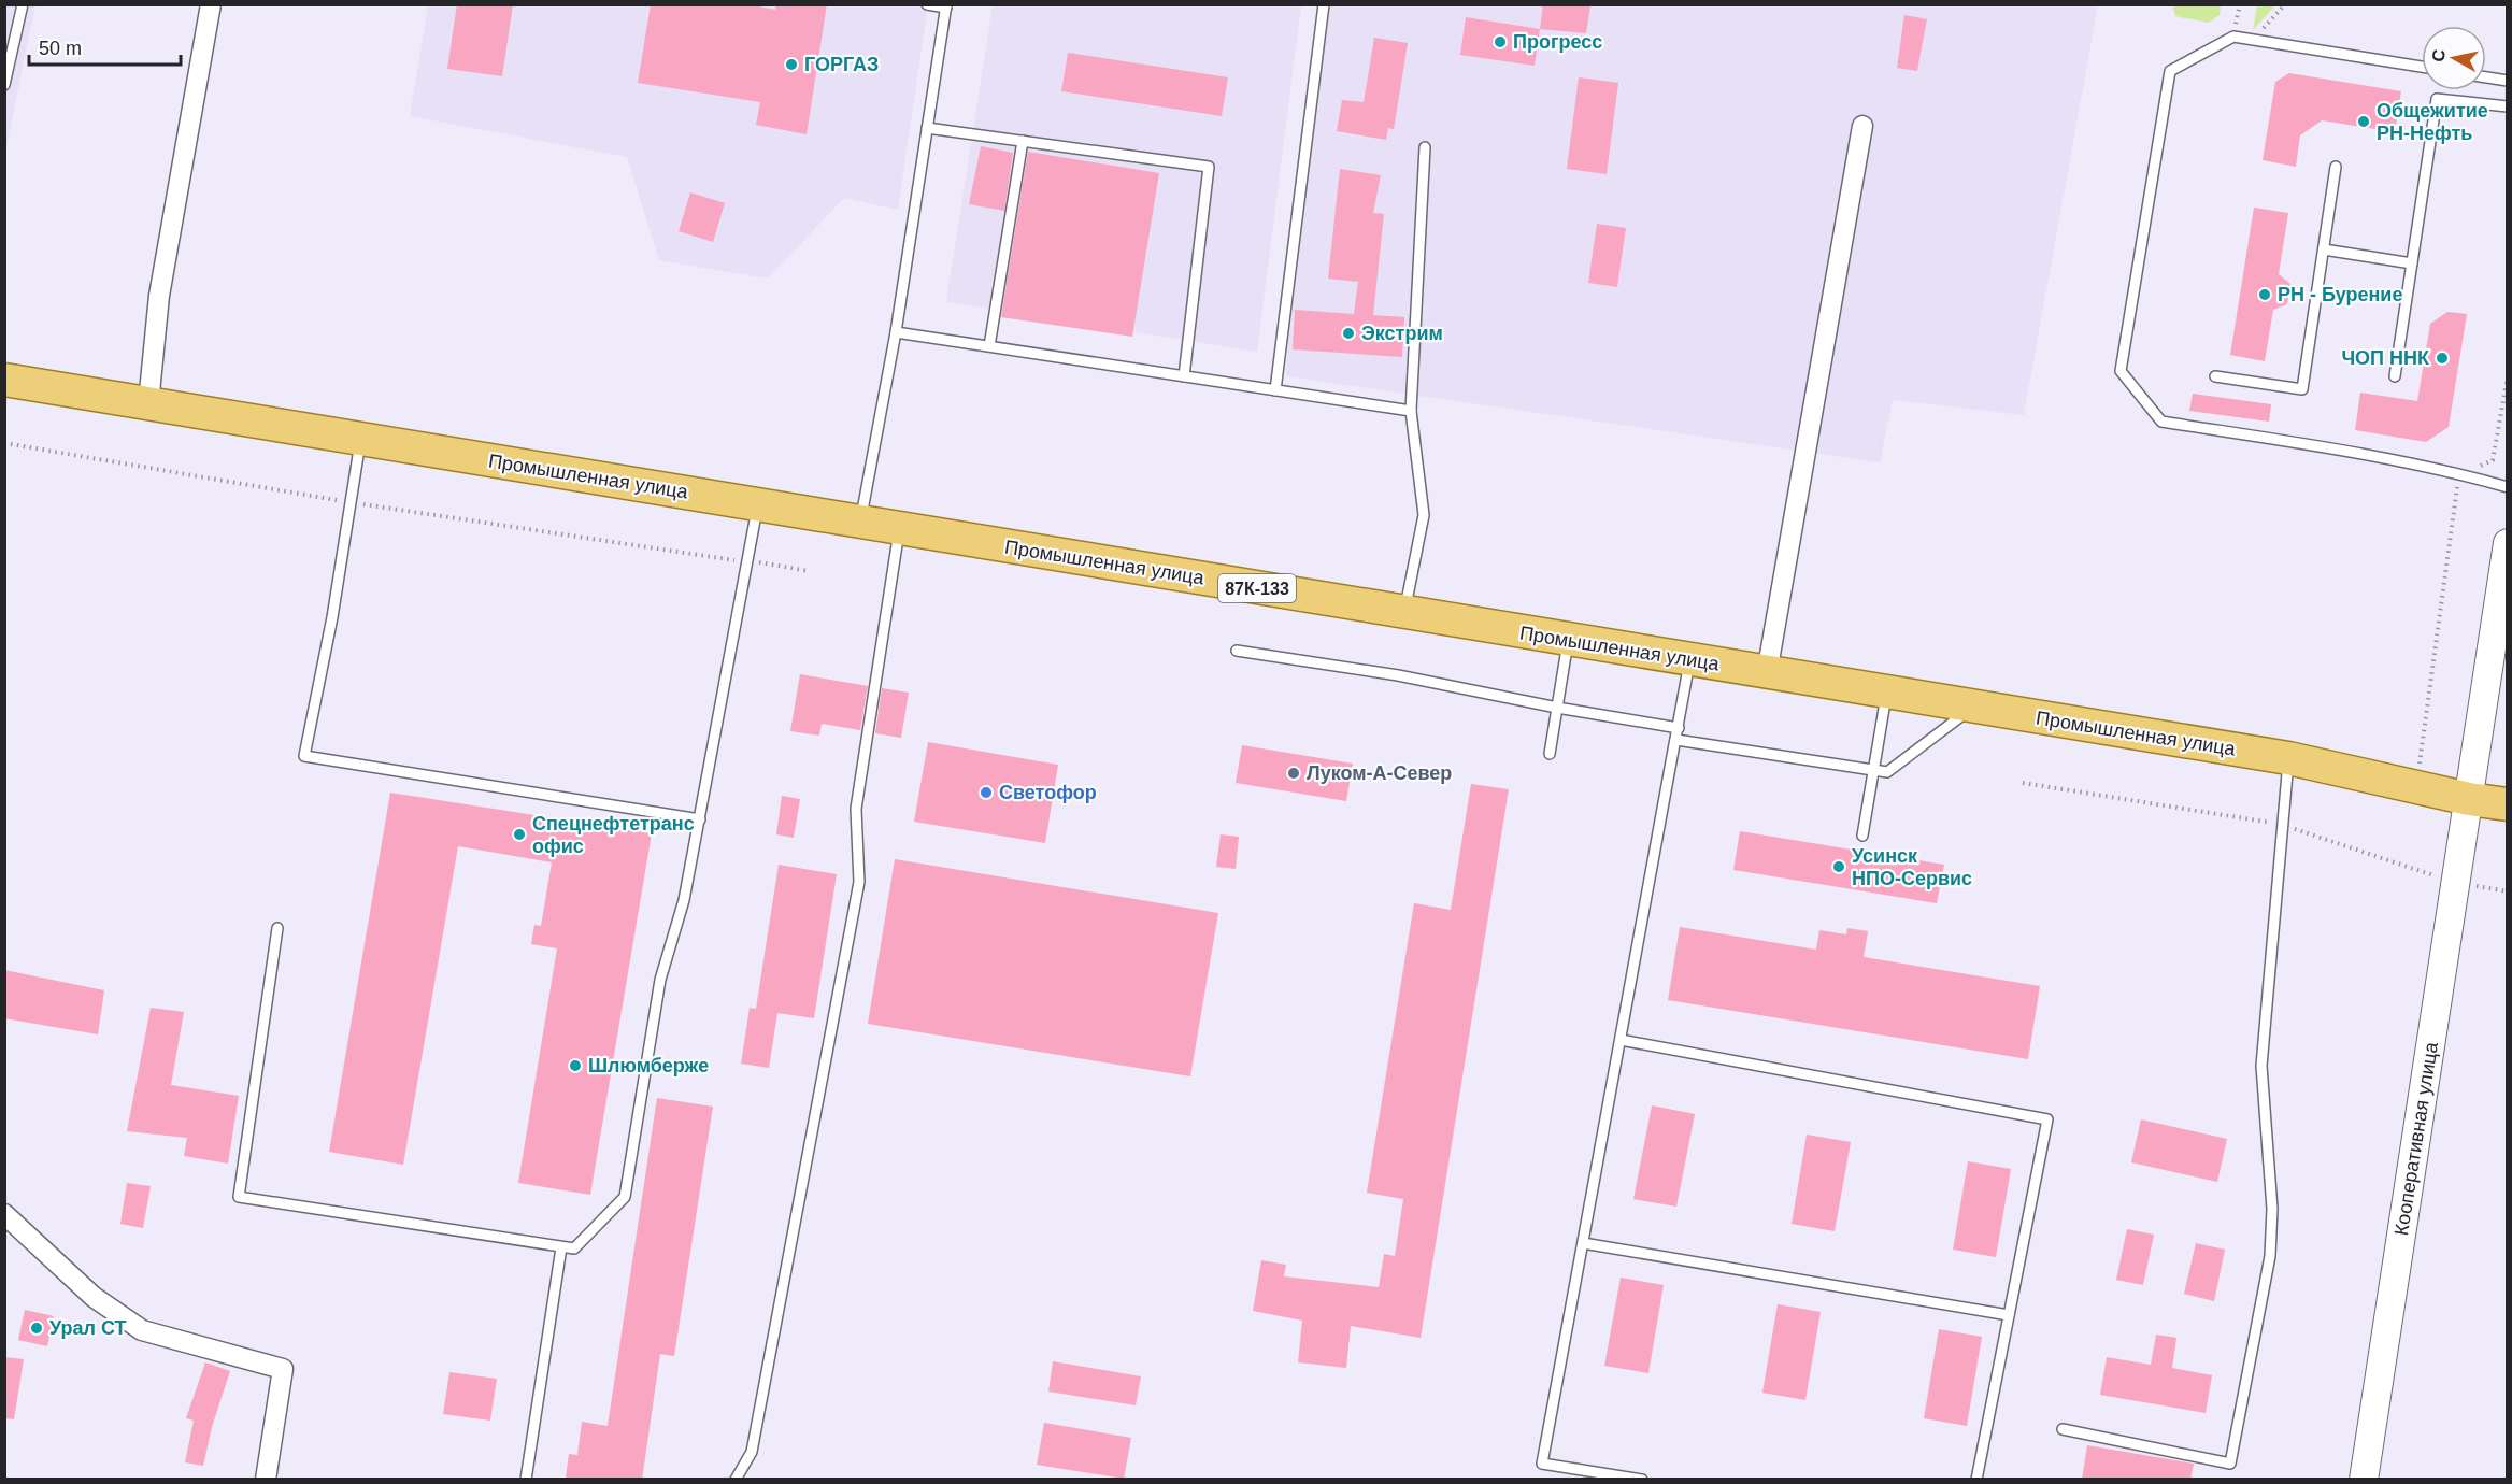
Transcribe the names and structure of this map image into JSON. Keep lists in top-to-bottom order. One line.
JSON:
{"streets":{"main road":["Промышленная улица","87К-133"],"street":["Кооперативная улица"]},"crossings":[["Промышленная улица","Кооперативная улица"]],"places":["Прогресс","ГОРГАЗ","Общежитие РН-Нефть","РН - Бурение","Экстрим","ЧОП ННК","Луком-А-Север","Светофор","Спецнефтетранс офис","Усинск НПО-Сервис","Шлюмберже","Урал СТ"],"scale_bar":"50 m","north":"left"}
